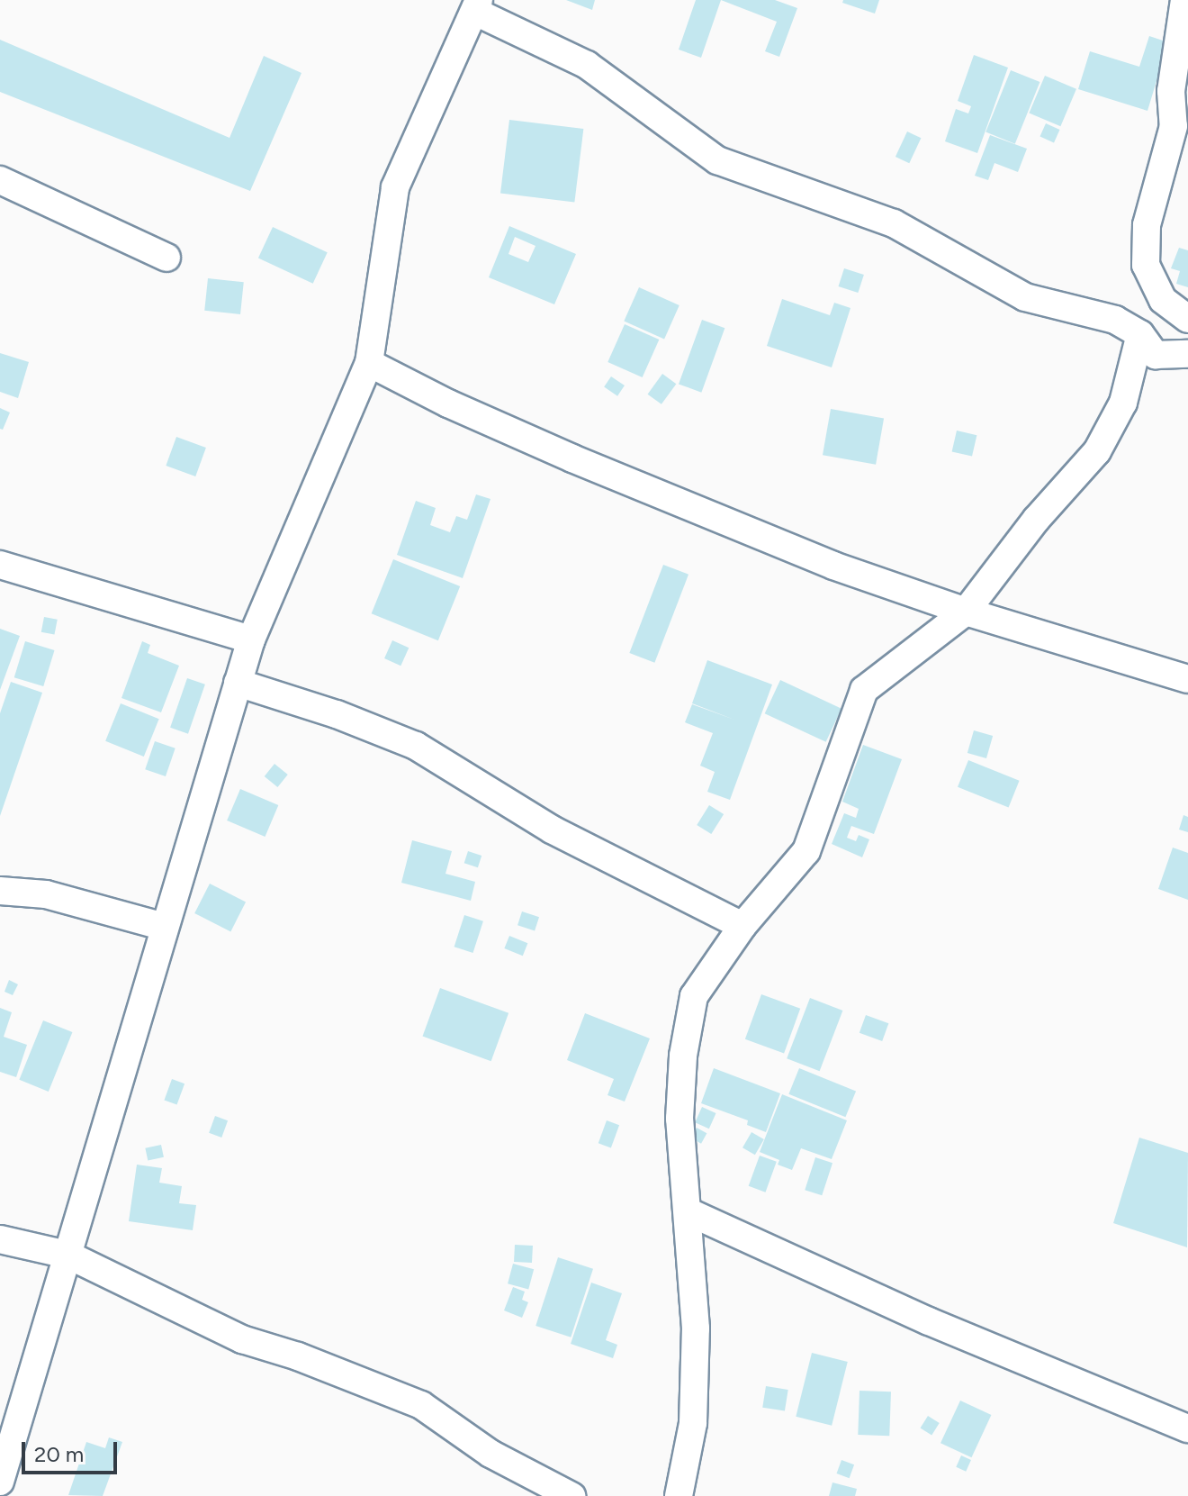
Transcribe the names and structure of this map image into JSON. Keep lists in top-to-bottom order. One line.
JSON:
{"scale_bar":"20 m"}
